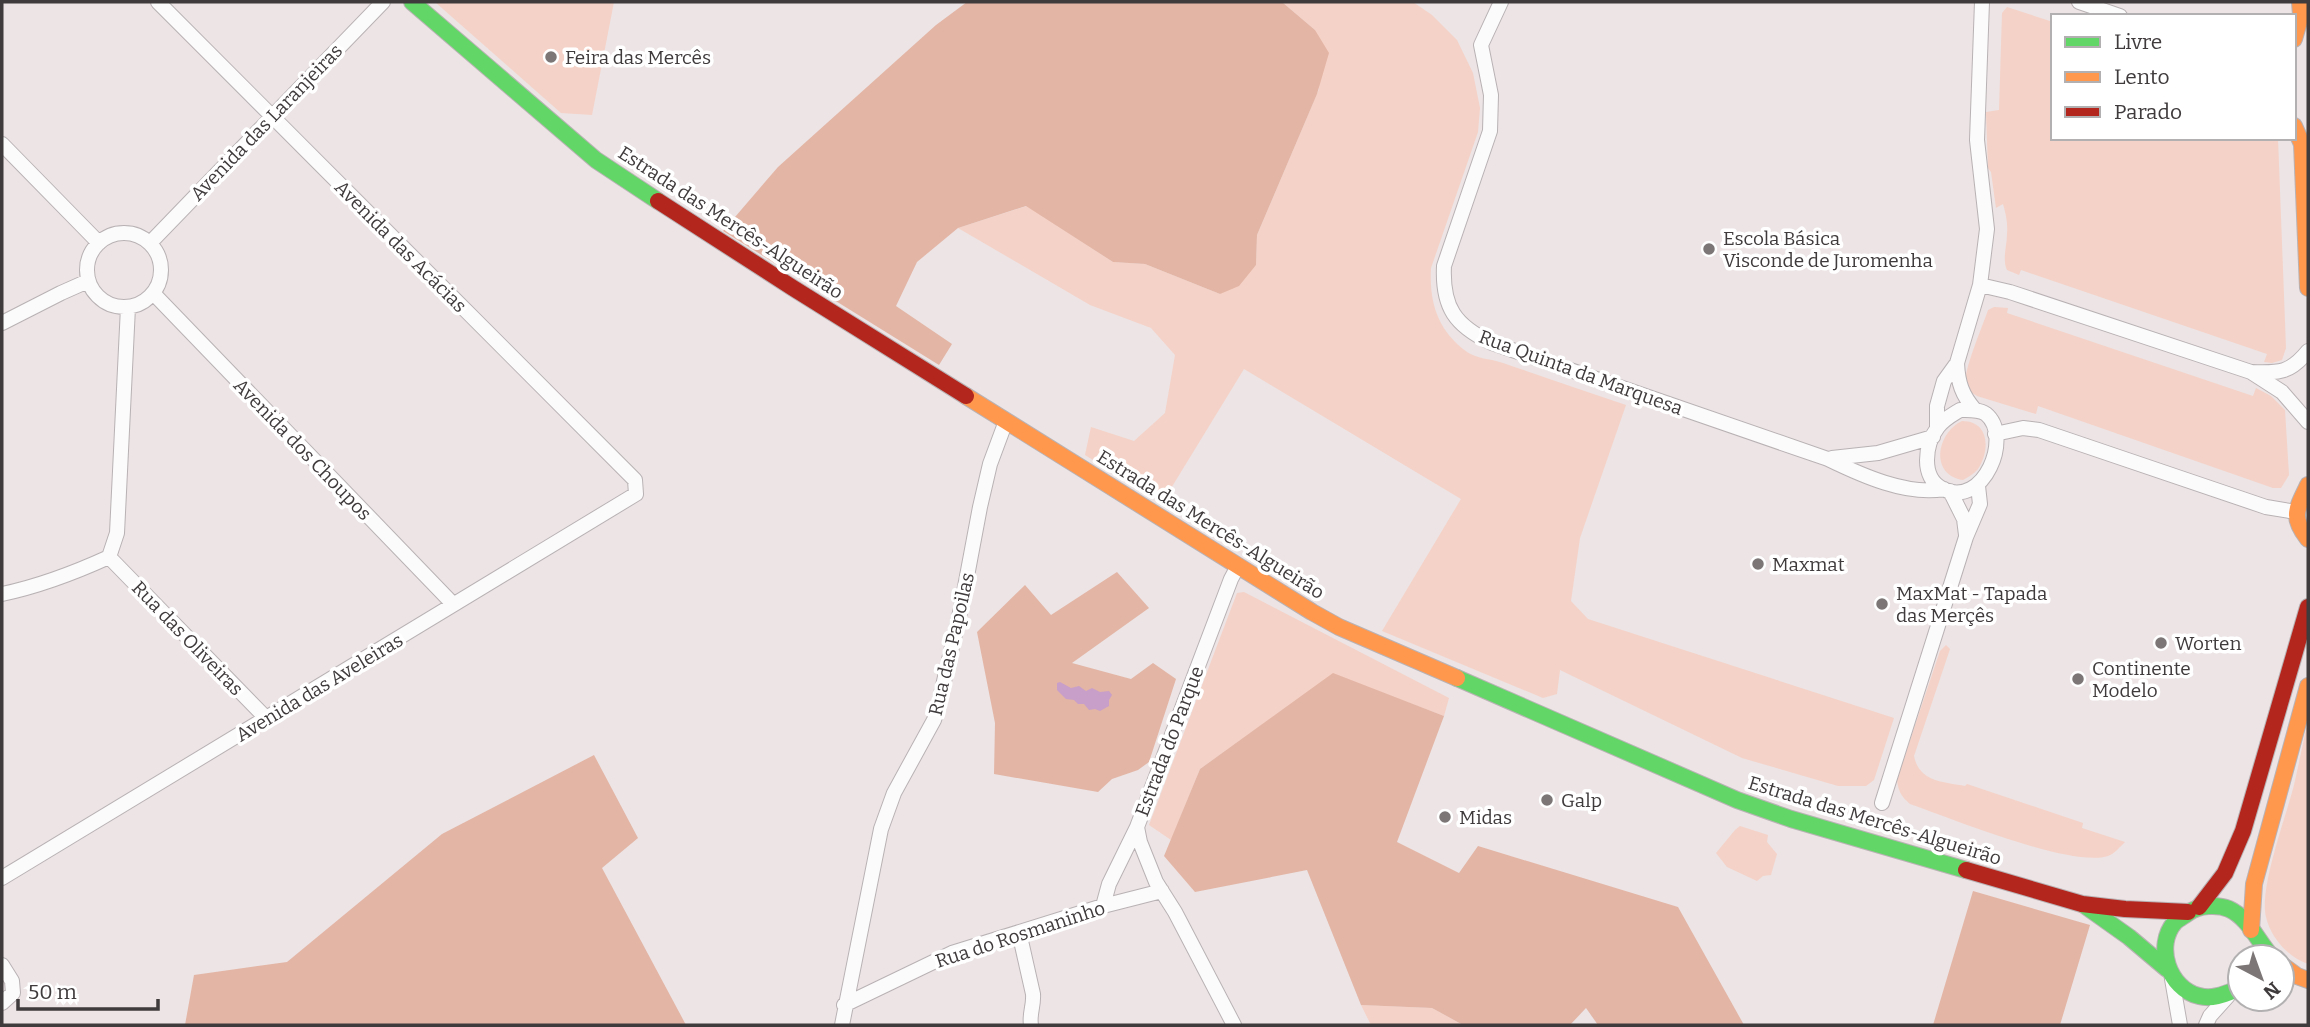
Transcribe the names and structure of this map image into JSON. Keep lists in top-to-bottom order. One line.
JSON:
{"streets":{"street":["Avenida das Laranjeiras","Estrada das Mercês-Algueirão","Avenida das Acácias","Rua Quinta da Marquesa","Avenida dos Choupos","Rua das Oliveiras","Rua das Papoilas","Avenida das Aveleiras","Estrada do Parque","Rua do Rosmaninho"]},"crossings":[["Avenida das Laranjeiras","Avenida das Acácias"],["Avenida das Laranjeiras","Avenida dos Choupos"],["Estrada das Mercês-Algueirão","Rua das Papoilas"],["Estrada das Mercês-Algueirão","Estrada do Parque"],["Avenida das Acácias","Avenida das Aveleiras"],["Avenida dos Choupos","Avenida das Aveleiras"],["Rua das Oliveiras","Avenida das Aveleiras"],["Rua das Papoilas","Rua do Rosmaninho"],["Estrada do Parque","Rua do Rosmaninho"]],"places":["Feira das Mercês","Escola Básica Visconde de Juromenha","Maxmat","MaxMat - Tapada das Merçês","Worten","Continente Modelo","Galp","Midas"],"legend":["Livre","Lento","Parado"],"scale_bar":"50 m","north":"bottom right"}
